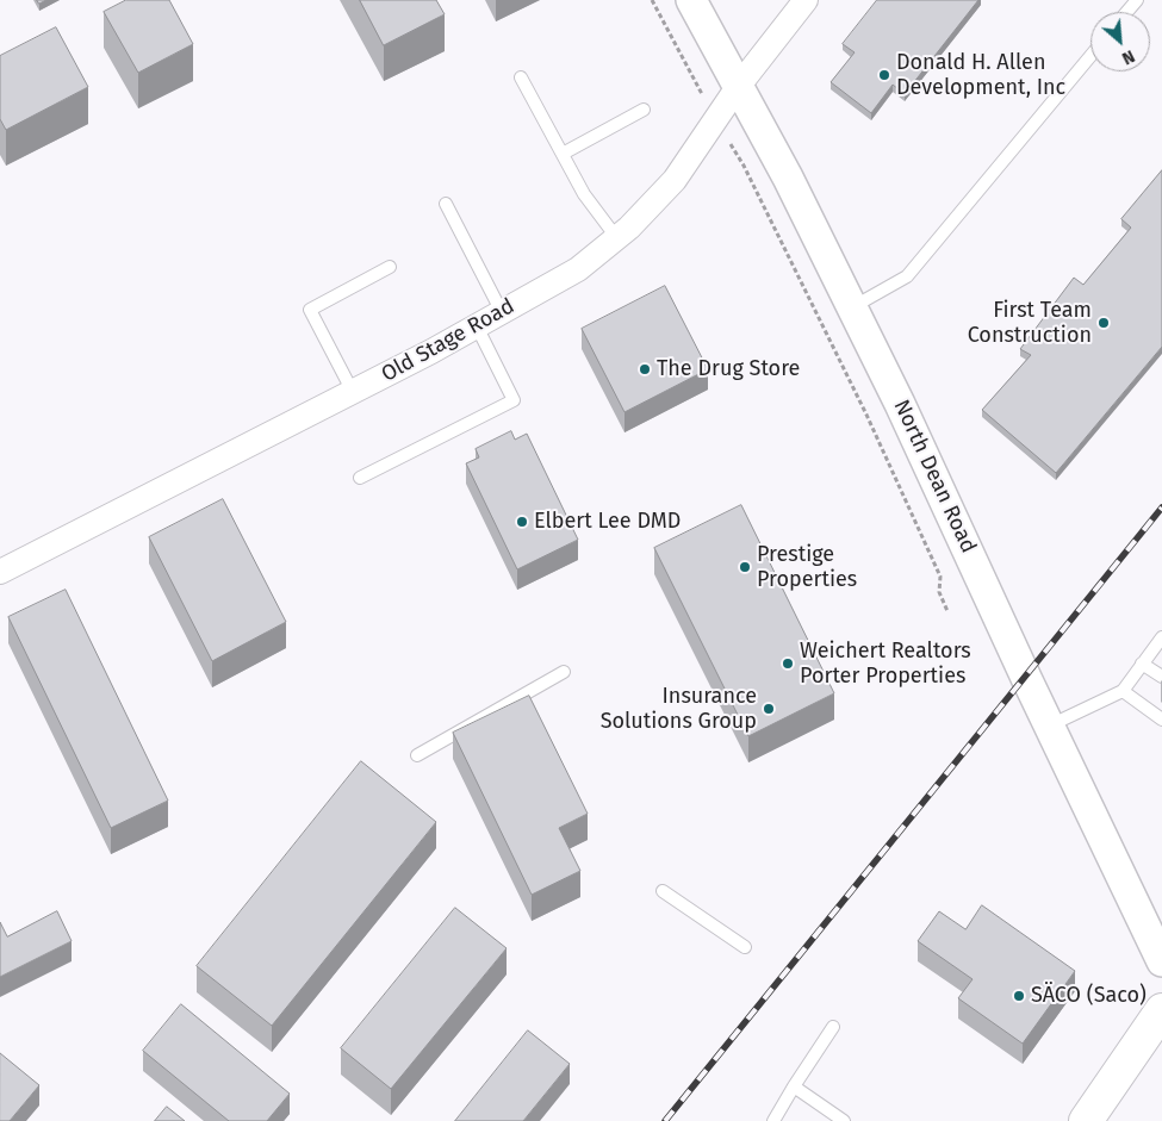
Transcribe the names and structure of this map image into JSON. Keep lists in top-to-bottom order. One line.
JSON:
{"streets":{"street":["Old Stage Road","North Dean Road"]},"crossings":[["Old Stage Road","North Dean Road"]],"places":["Donald H. Allen Development, Inc","First Team Construction","The Drug Store","Elbert Lee DMD","Prestige Properties","Weichert Realtors Porter Properties","Insurance Solutions Group","SÄCO (Saco)"],"north":"bottom right"}
